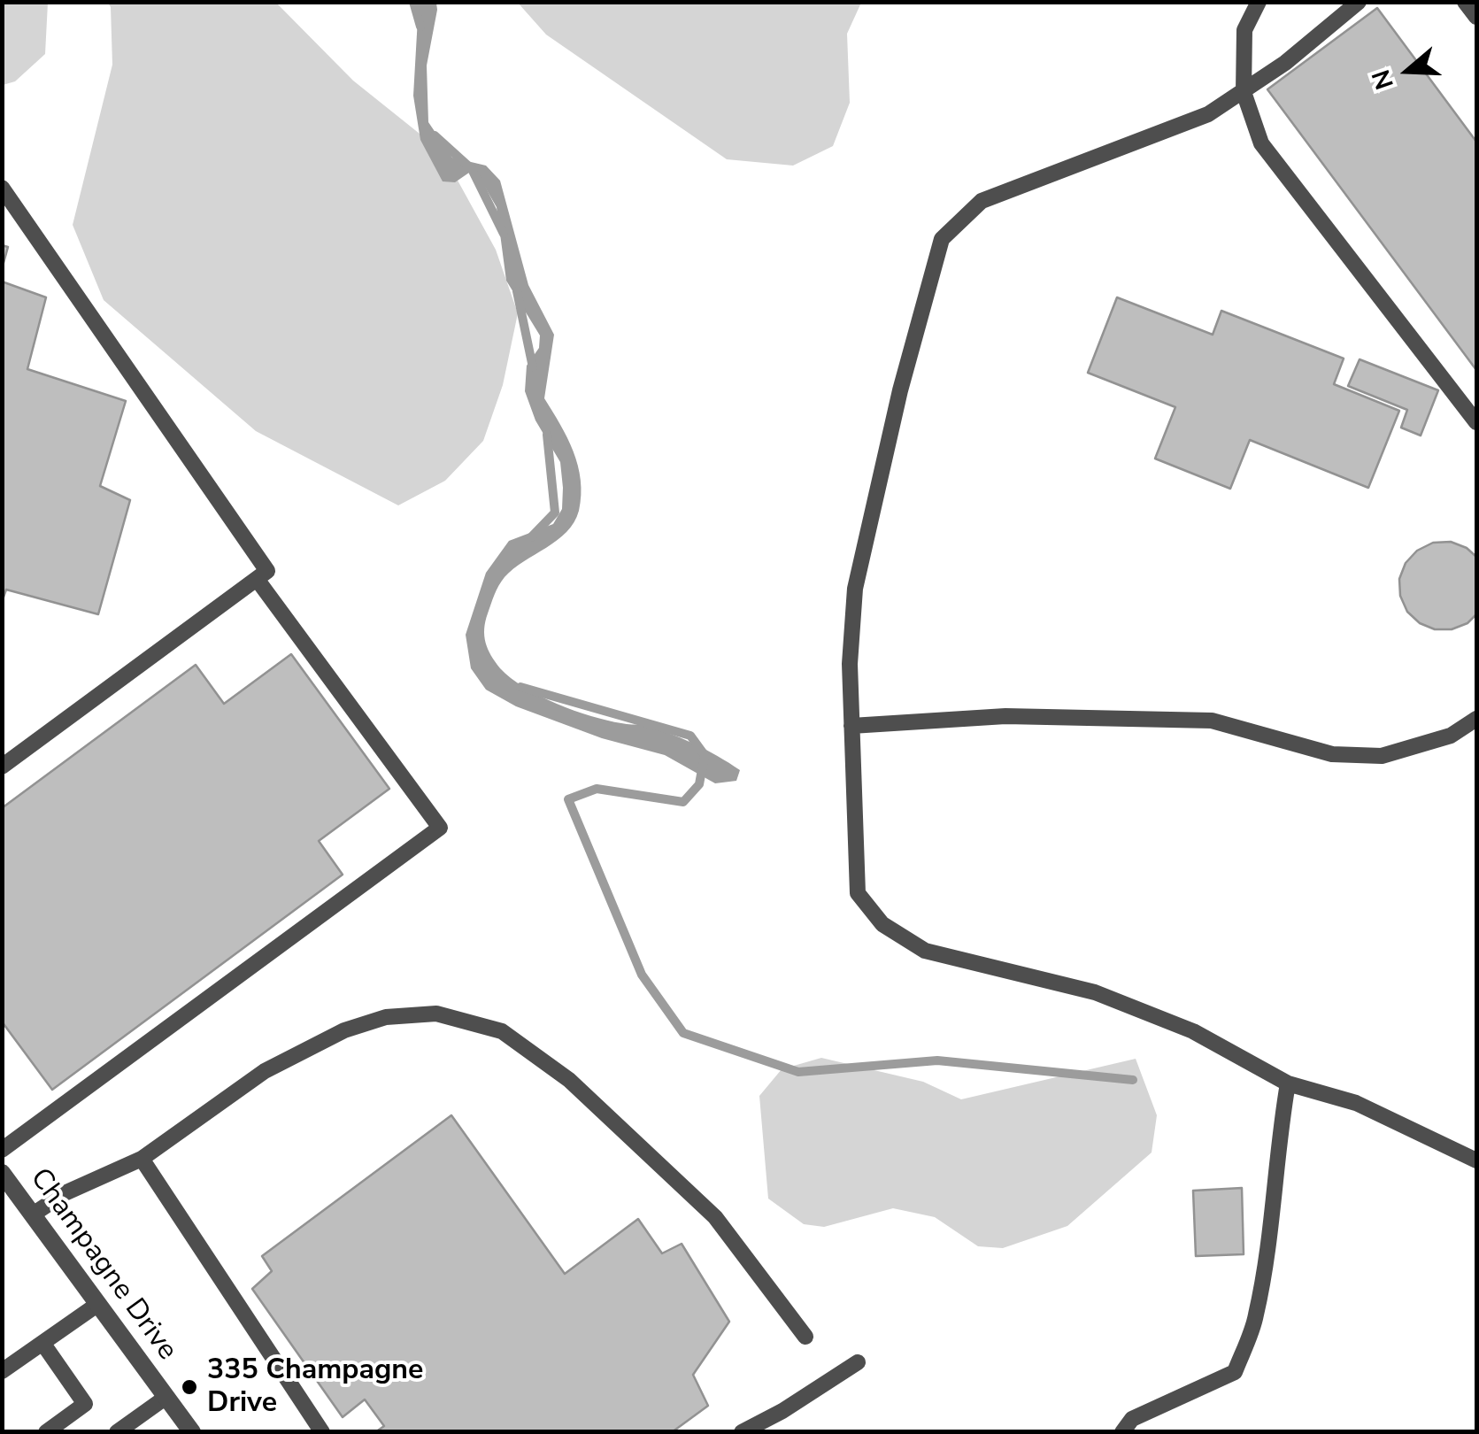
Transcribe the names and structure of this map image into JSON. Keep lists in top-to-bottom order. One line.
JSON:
{"streets":{"street":["Champagne Drive"]},"places":["335 Champagne Drive"],"north":"left"}
